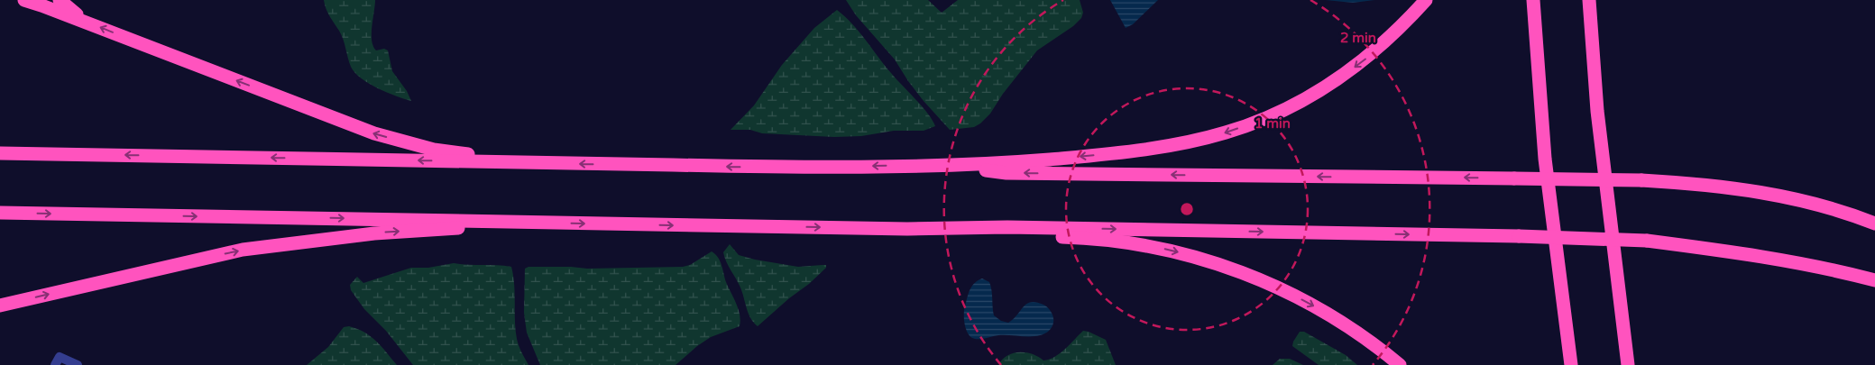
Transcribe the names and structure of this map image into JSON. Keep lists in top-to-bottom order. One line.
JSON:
{"rings":["2 min","1 min"]}
